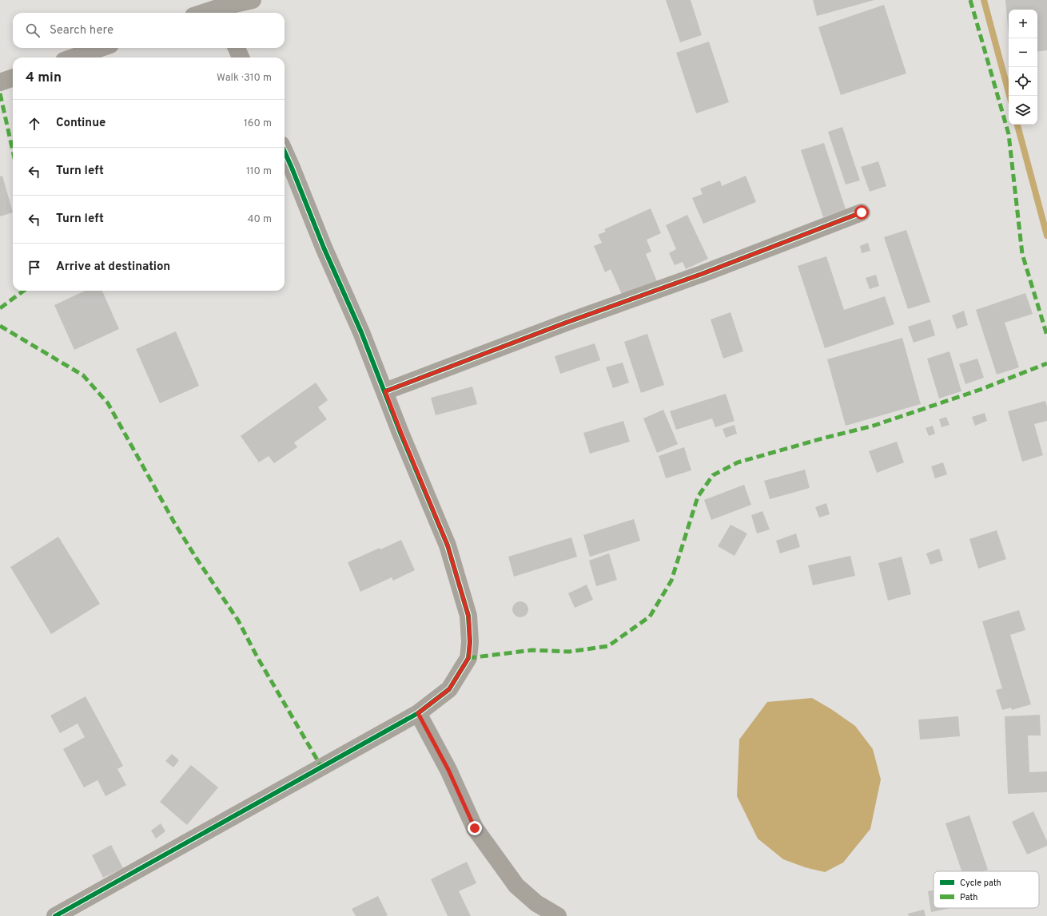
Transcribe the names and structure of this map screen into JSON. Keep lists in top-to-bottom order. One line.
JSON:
{"legend":["Cycle path","Path"],"page":{"map_buttons":["+","−"],"search":"Search here","heading":["4 min","Walk · 310 m"],"list":[["Continue","160 m"],["Turn left","110 m"],["Turn left","40 m"],"Arrive at destination"]}}
